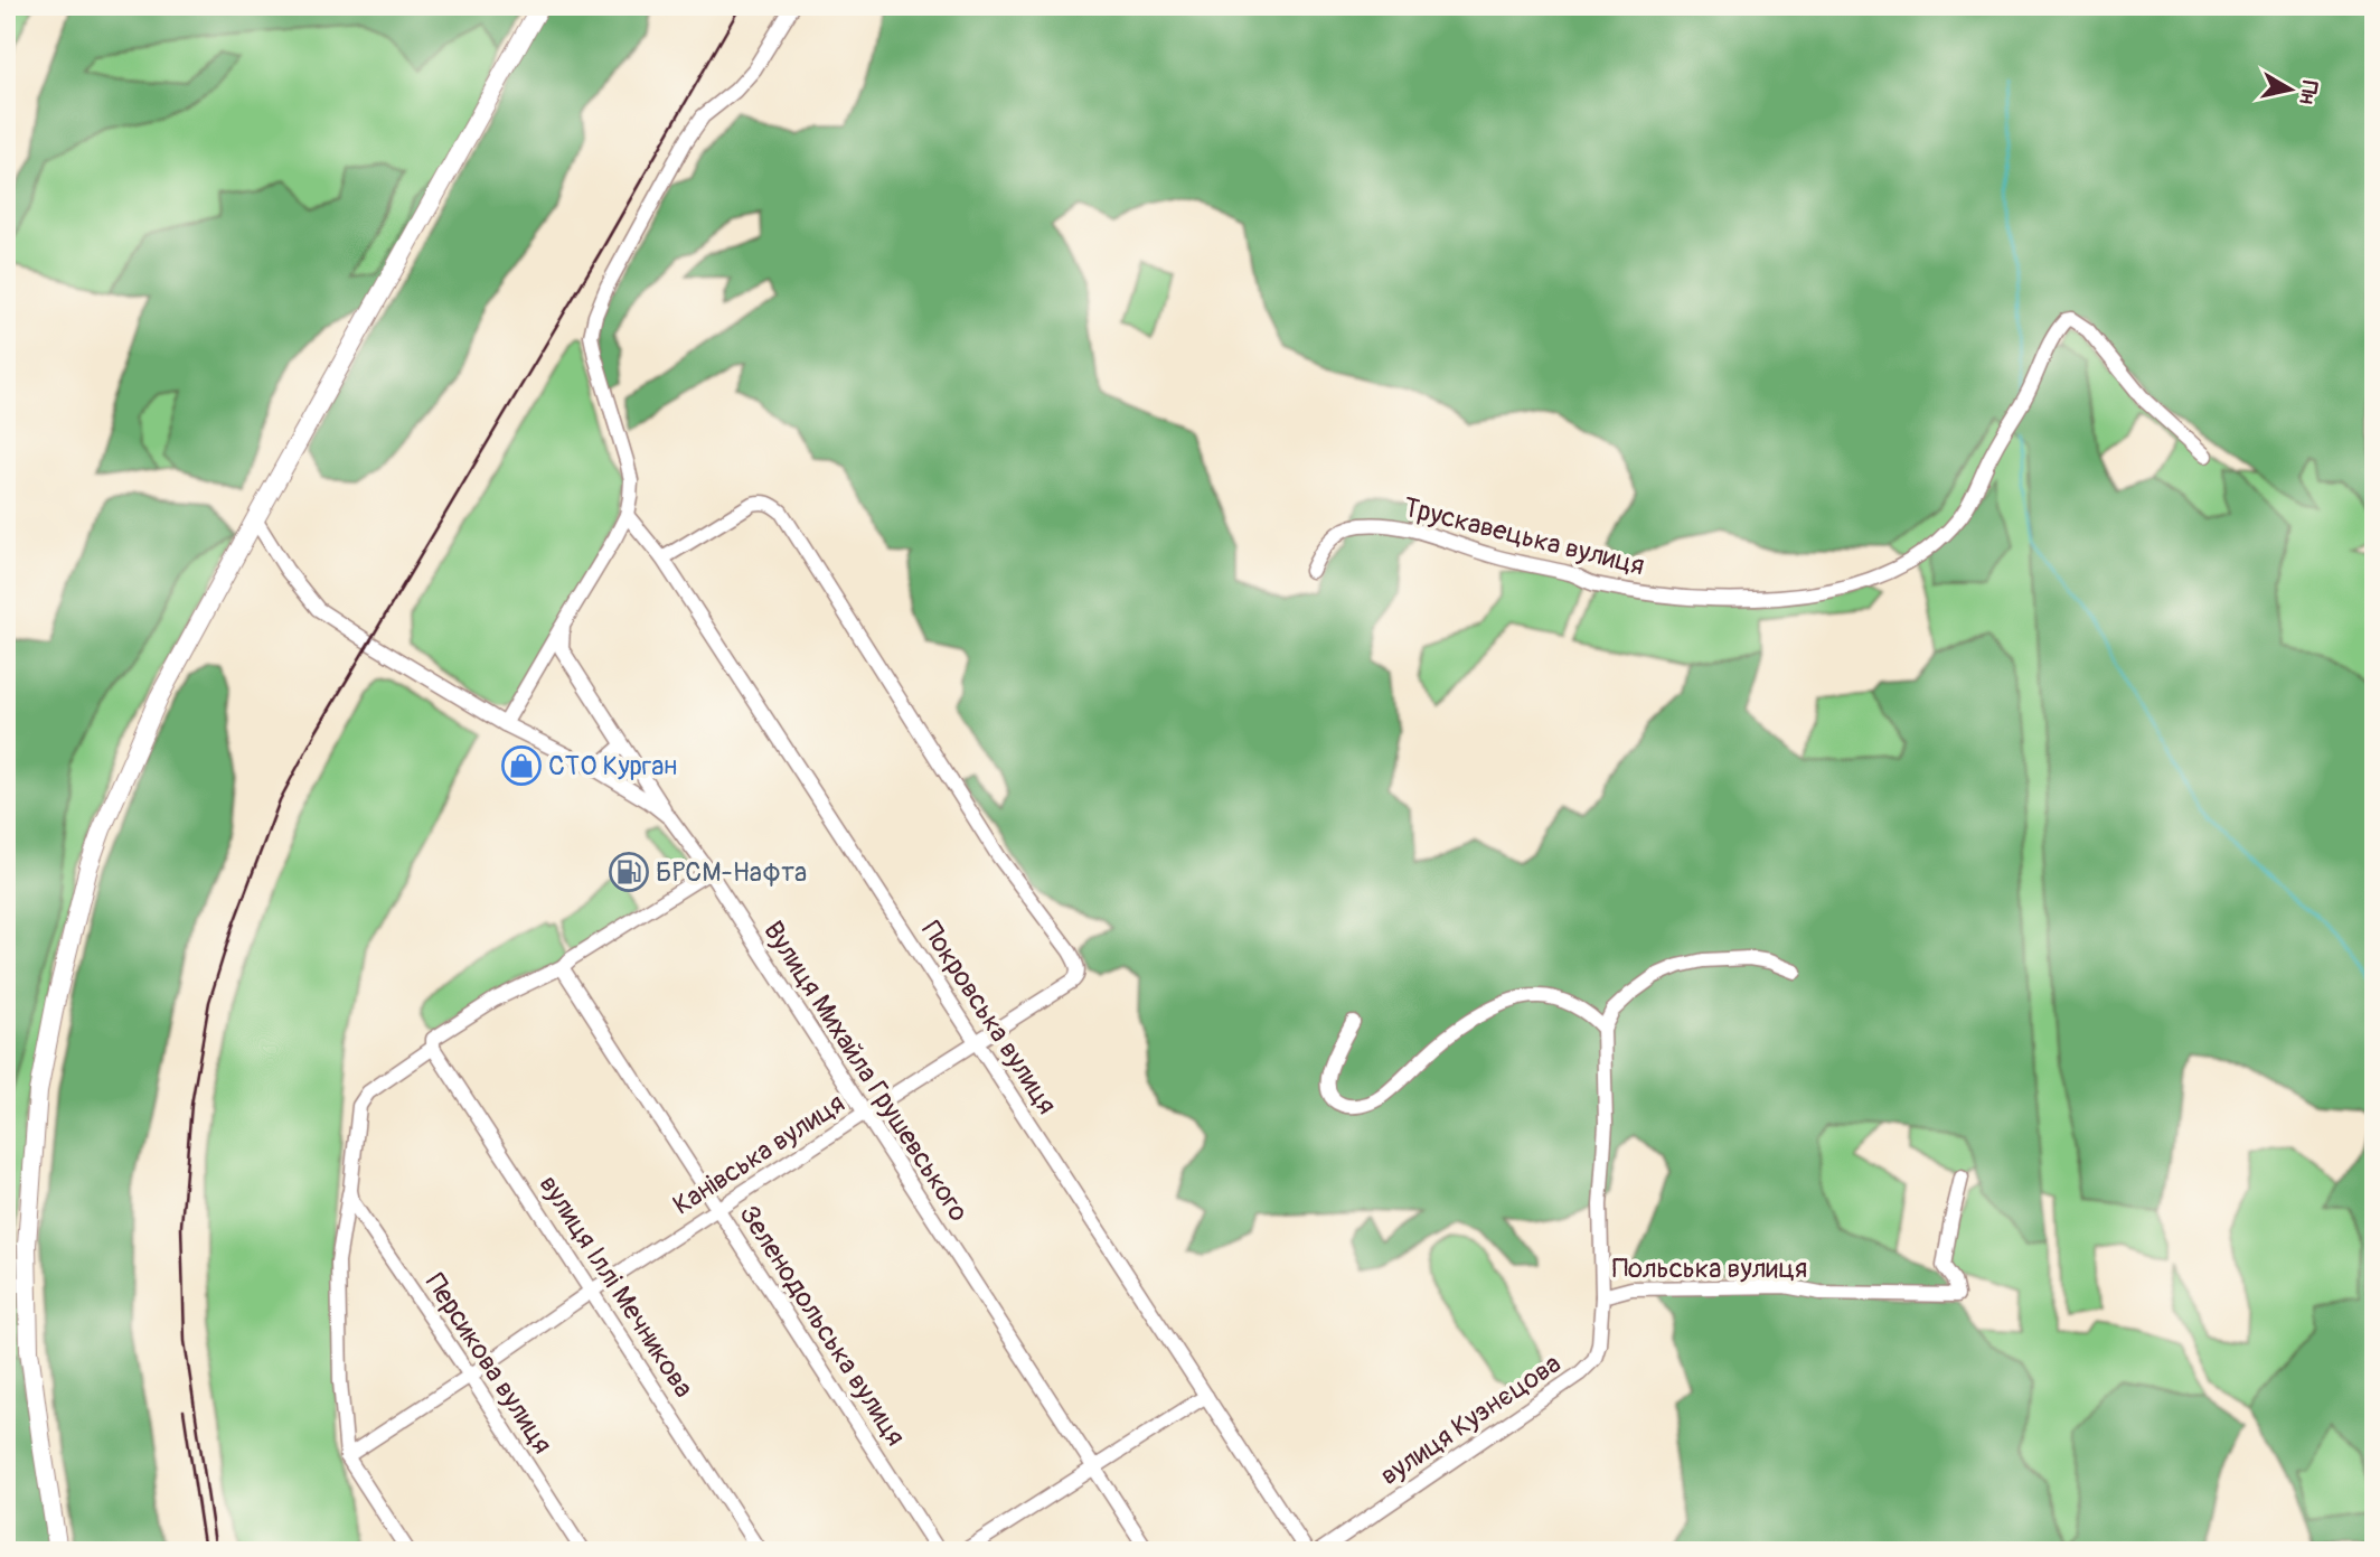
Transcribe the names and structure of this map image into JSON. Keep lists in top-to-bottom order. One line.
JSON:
{"streets":{"street":["Трускавецька вулиця","Покровська вулиця","Вулиця Михайла Грушевського","Канівська вулиця","Польська вулиця","вулиця Іллі Мечникова","Зеленодольська вулиця","Персикова вулиця","вулиця Кузнєцова"]},"crossings":[["Покровська вулиця","Канівська вулиця"],["Вулиця Михайла Грушевського","Канівська вулиця"],["Канівська вулиця","вулиця Іллі Мечникова"],["Канівська вулиця","Зеленодольська вулиця"],["Канівська вулиця","Персикова вулиця"],["Польська вулиця","вулиця Кузнєцова"]],"places":{"shop":["СТО Курган"],"fuel station":["БРСМ-Нафта"]},"north":"right"}
